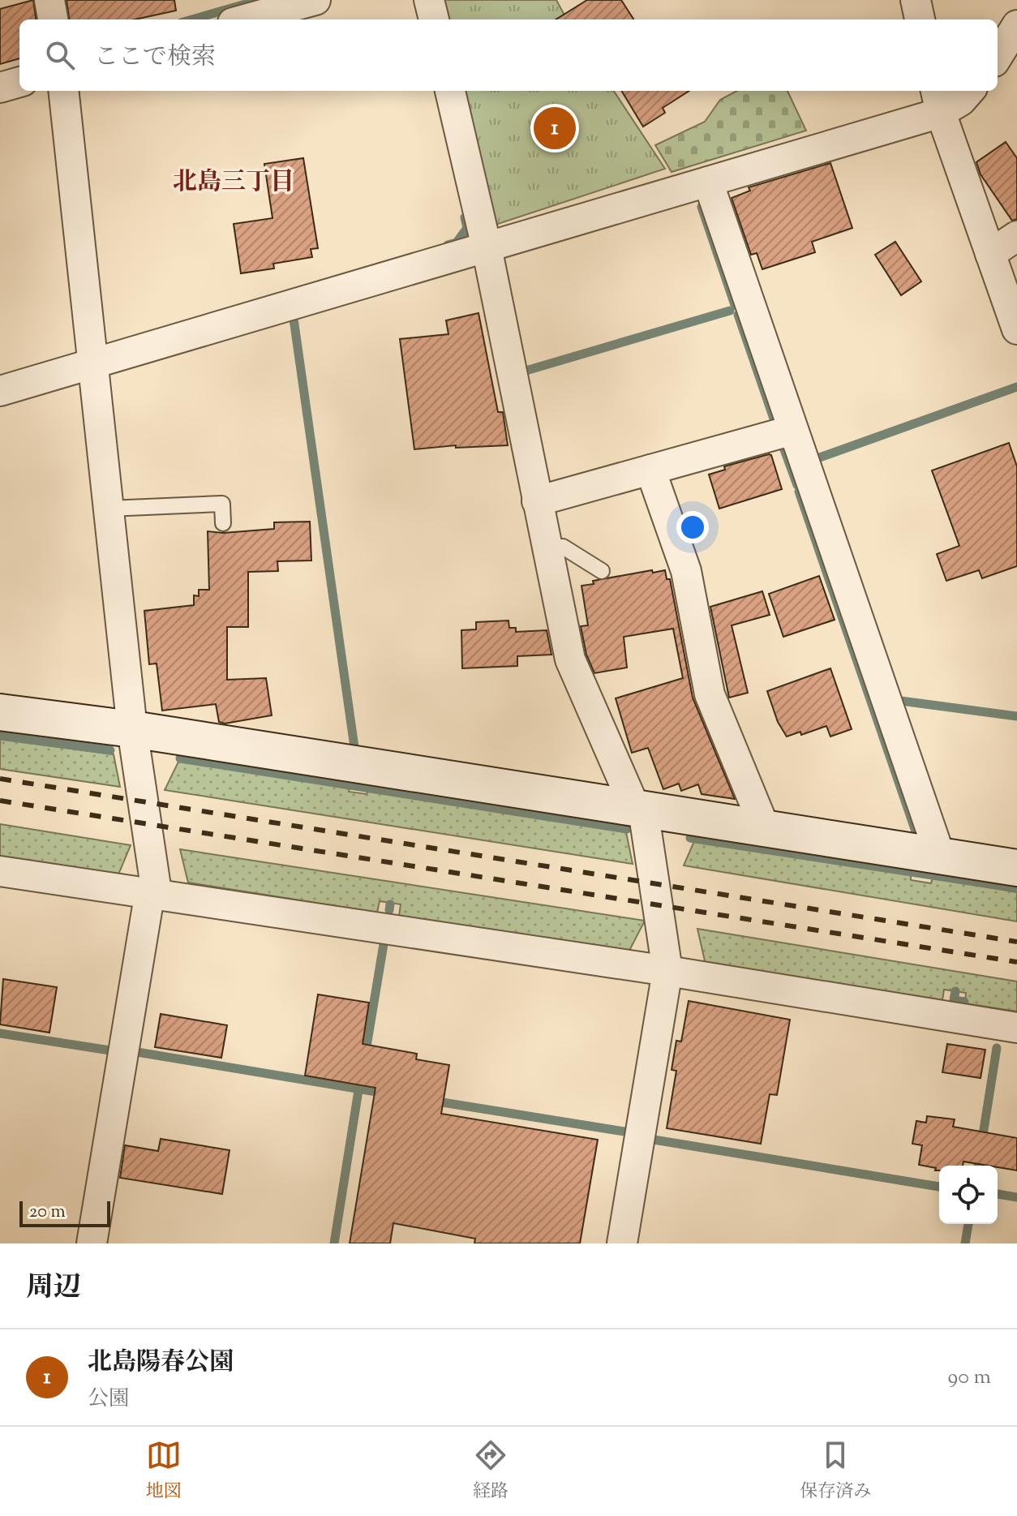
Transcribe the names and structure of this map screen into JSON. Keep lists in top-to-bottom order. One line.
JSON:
{"districts":["北島三丁目"],"scale_bar":"20 m","page":{"search":"ここで検索","pins":"1","scale":"20 m","heading":"周辺","list":[{"mark":"1","name":"北島陽春公園","note":"公園","value":"90 m"}],"nav":["地図","経路","保存済み"]}}
